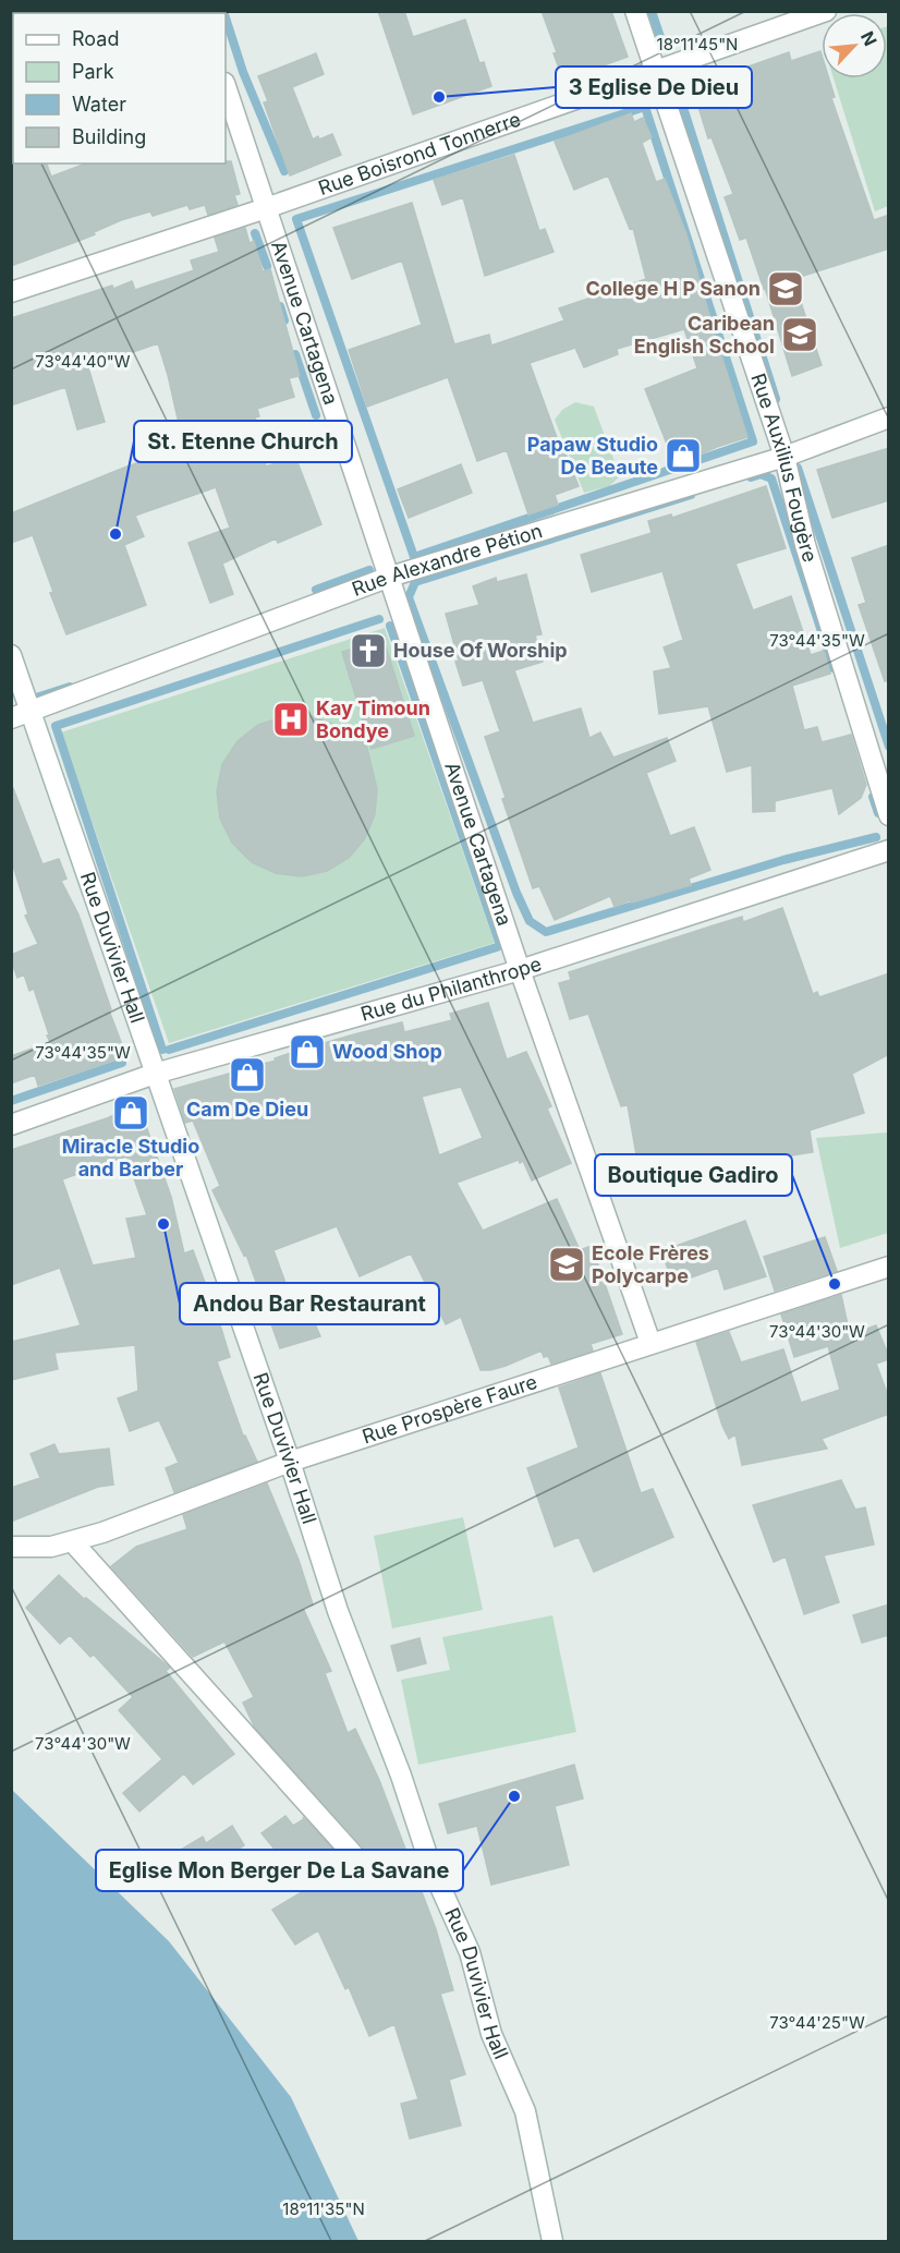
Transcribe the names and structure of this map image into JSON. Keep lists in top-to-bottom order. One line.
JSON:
{"streets":{"street":["Rue Boisrond Tonnerre","Avenue Cartagena","Rue Auxilius Fougère","Rue Alexandre Pétion","Rue Duvivier Hall","Rue du Philanthrope","Rue Prospère Faure"]},"crossings":[["Rue Boisrond Tonnerre","Avenue Cartagena"],["Rue Boisrond Tonnerre","Rue Auxilius Fougère"],["Avenue Cartagena","Rue Alexandre Pétion"],["Avenue Cartagena","Rue du Philanthrope"],["Avenue Cartagena","Rue Prospère Faure"],["Rue Auxilius Fougère","Rue Alexandre Pétion"],["Rue Alexandre Pétion","Rue Duvivier Hall"],["Rue Duvivier Hall","Rue du Philanthrope"],["Rue Duvivier Hall","Rue Prospère Faure"]],"places":{"other":["3 Eglise De Dieu","St. Etenne Church","Andou Bar Restaurant","Boutique Gadiro","Eglise Mon Berger De La Savane"],"school or university":["College H P Sanon","Caribean English School","Ecole Frères Polycarpe"],"shop":["Papaw Studio De Beaute","Wood Shop","Cam De Dieu","Miracle Studio and Barber"],"church":["House Of Worship"],"hospital":["Kay Timoun Bondye"]},"legend":["Road","Park","Water","Building"],"north":"top right","coordinates":["18°11'45\"N","73°44'40\"W","73°44'35\"W","73°44'30\"W","73°44'25\"W","18°11'35\"N"]}
